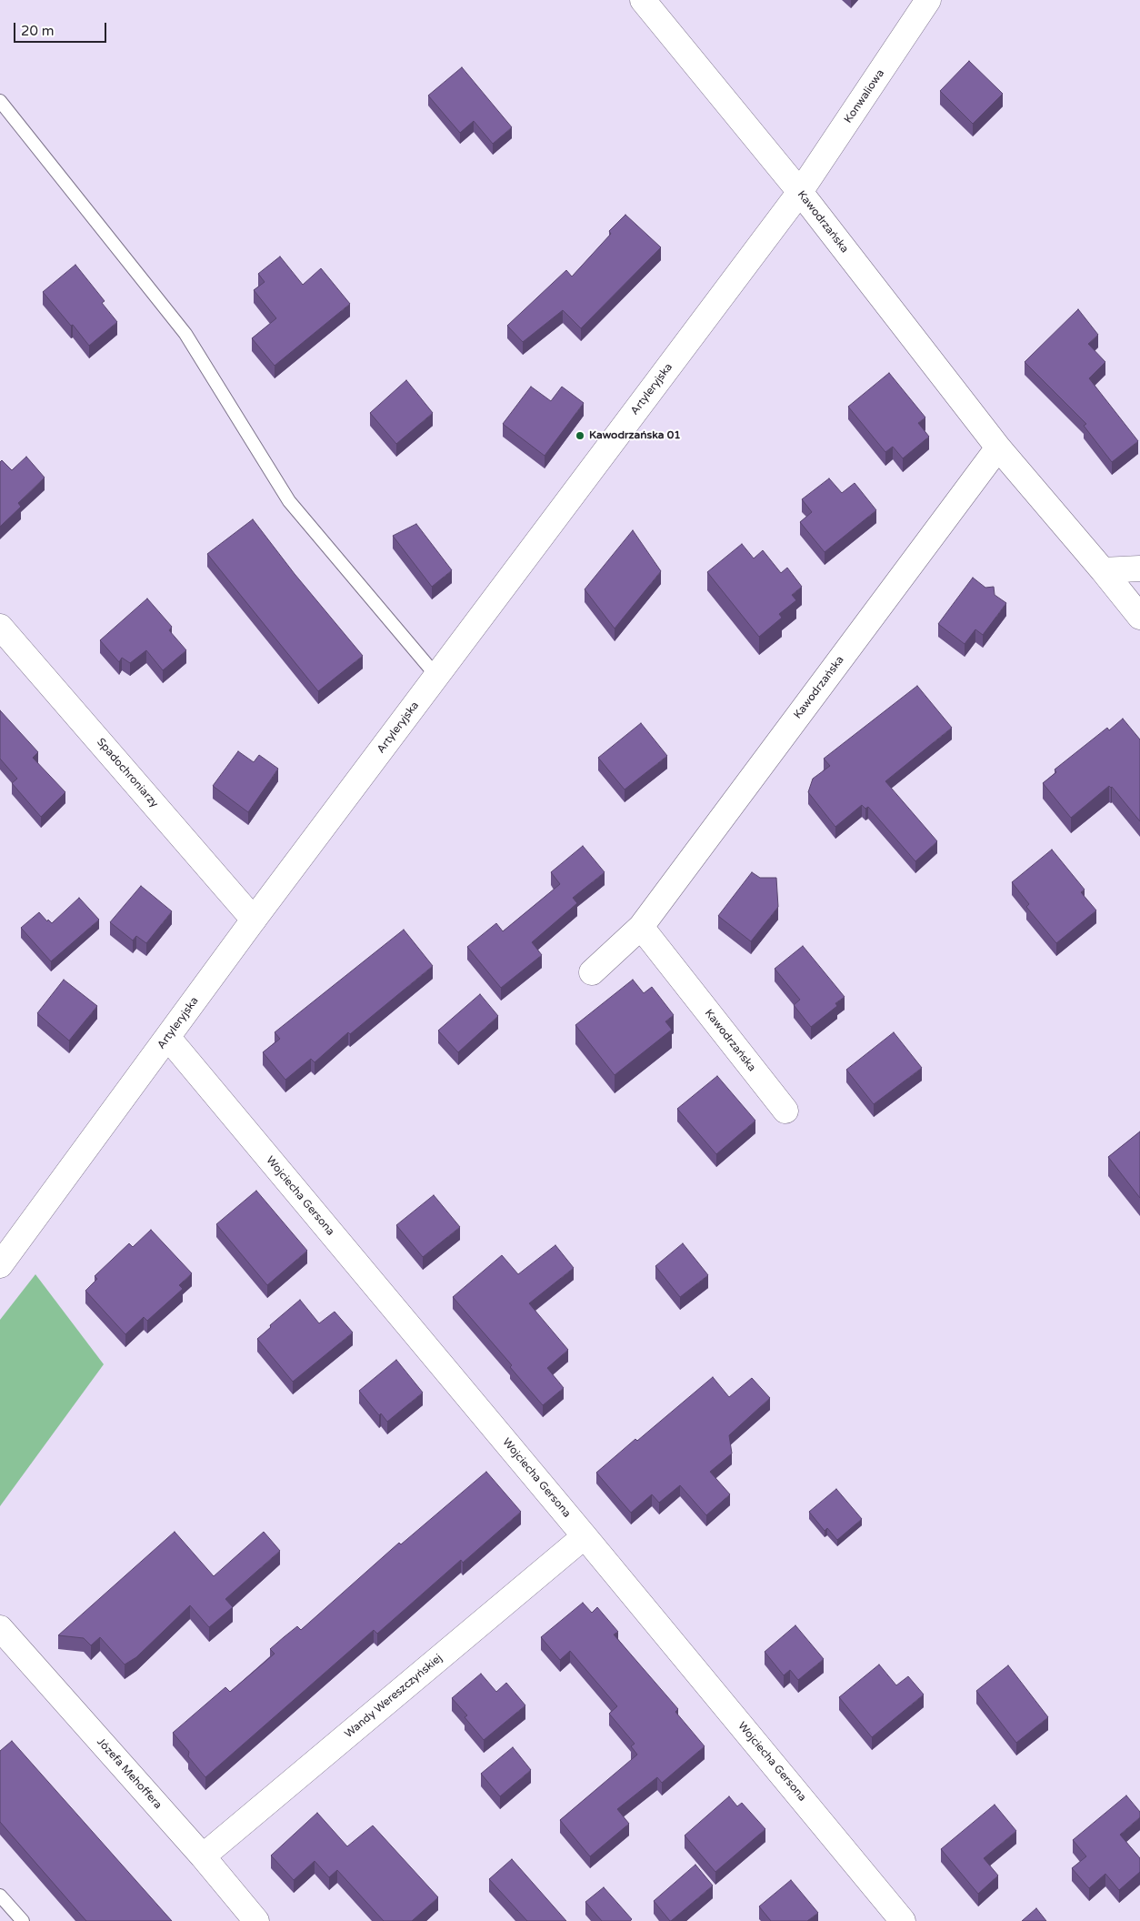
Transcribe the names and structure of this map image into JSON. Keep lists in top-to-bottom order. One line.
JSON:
{"streets":{"street":["Konwaliowa","Kawodrzańska","Artyleryjska","Spadochroniarzy","Wojciecha Gersona","Wandy Wereszczyńskiej","Józefa Mehoffera"]},"crossings":[["Konwaliowa","Kawodrzańska"],["Konwaliowa","Artyleryjska"],["Kawodrzańska","Artyleryjska"],["Artyleryjska","Spadochroniarzy"],["Artyleryjska","Wojciecha Gersona"],["Wojciecha Gersona","Wandy Wereszczyńskiej"],["Wandy Wereszczyńskiej","Józefa Mehoffera"]],"places":["Kawodrzańska 01"],"scale_bar":"20 m"}
